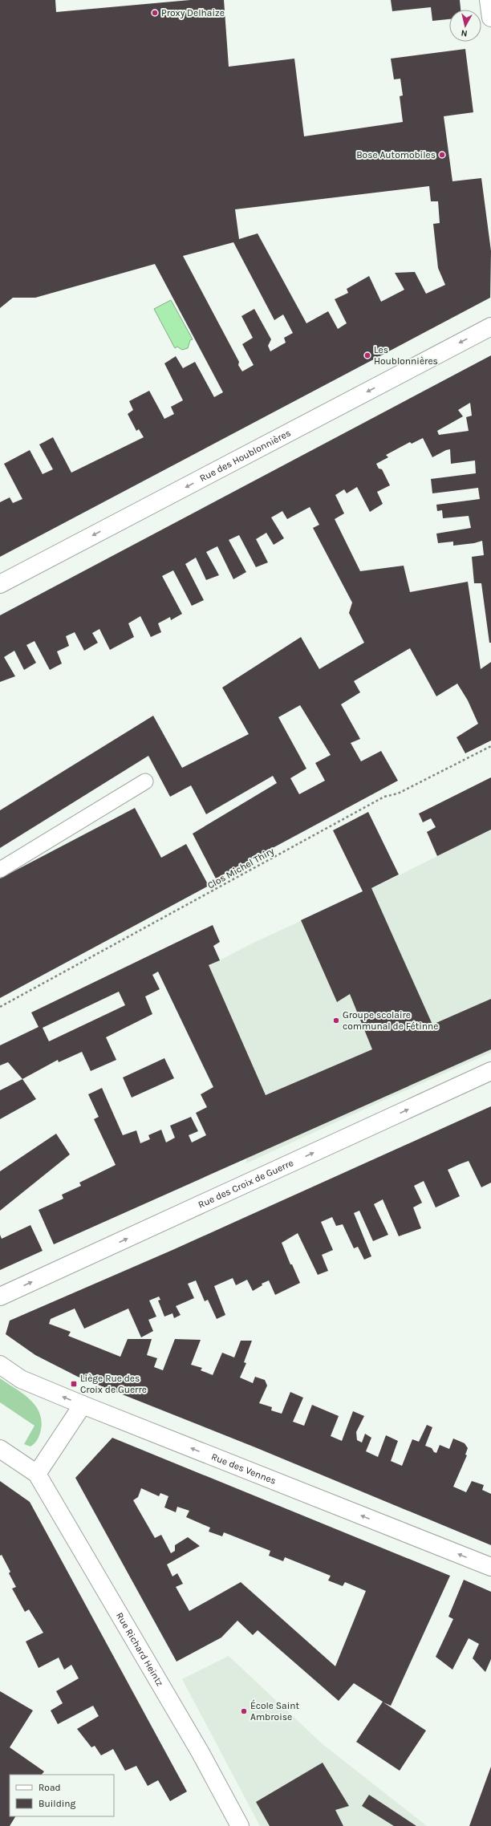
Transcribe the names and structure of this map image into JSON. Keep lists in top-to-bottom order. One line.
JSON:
{"streets":{"street":["Rue des Houblonnières","Rue des Croix de Guerre","Rue des Vennes","Rue Richard Heintz"],"path":["Clos Michel Thiry"]},"one_way":["Rue des Houblonnières","Rue des Croix de Guerre","Rue des Vennes"],"places":{"other":["Proxy Delhaize","Bose Automobiles","Les Houblonnières","Groupe scolaire communal de Fétinne","École Saint Ambroise"],"transit":["Liège Rue des Croix de Guerre"]},"legend":["Road","Building"],"north":"bottom"}
